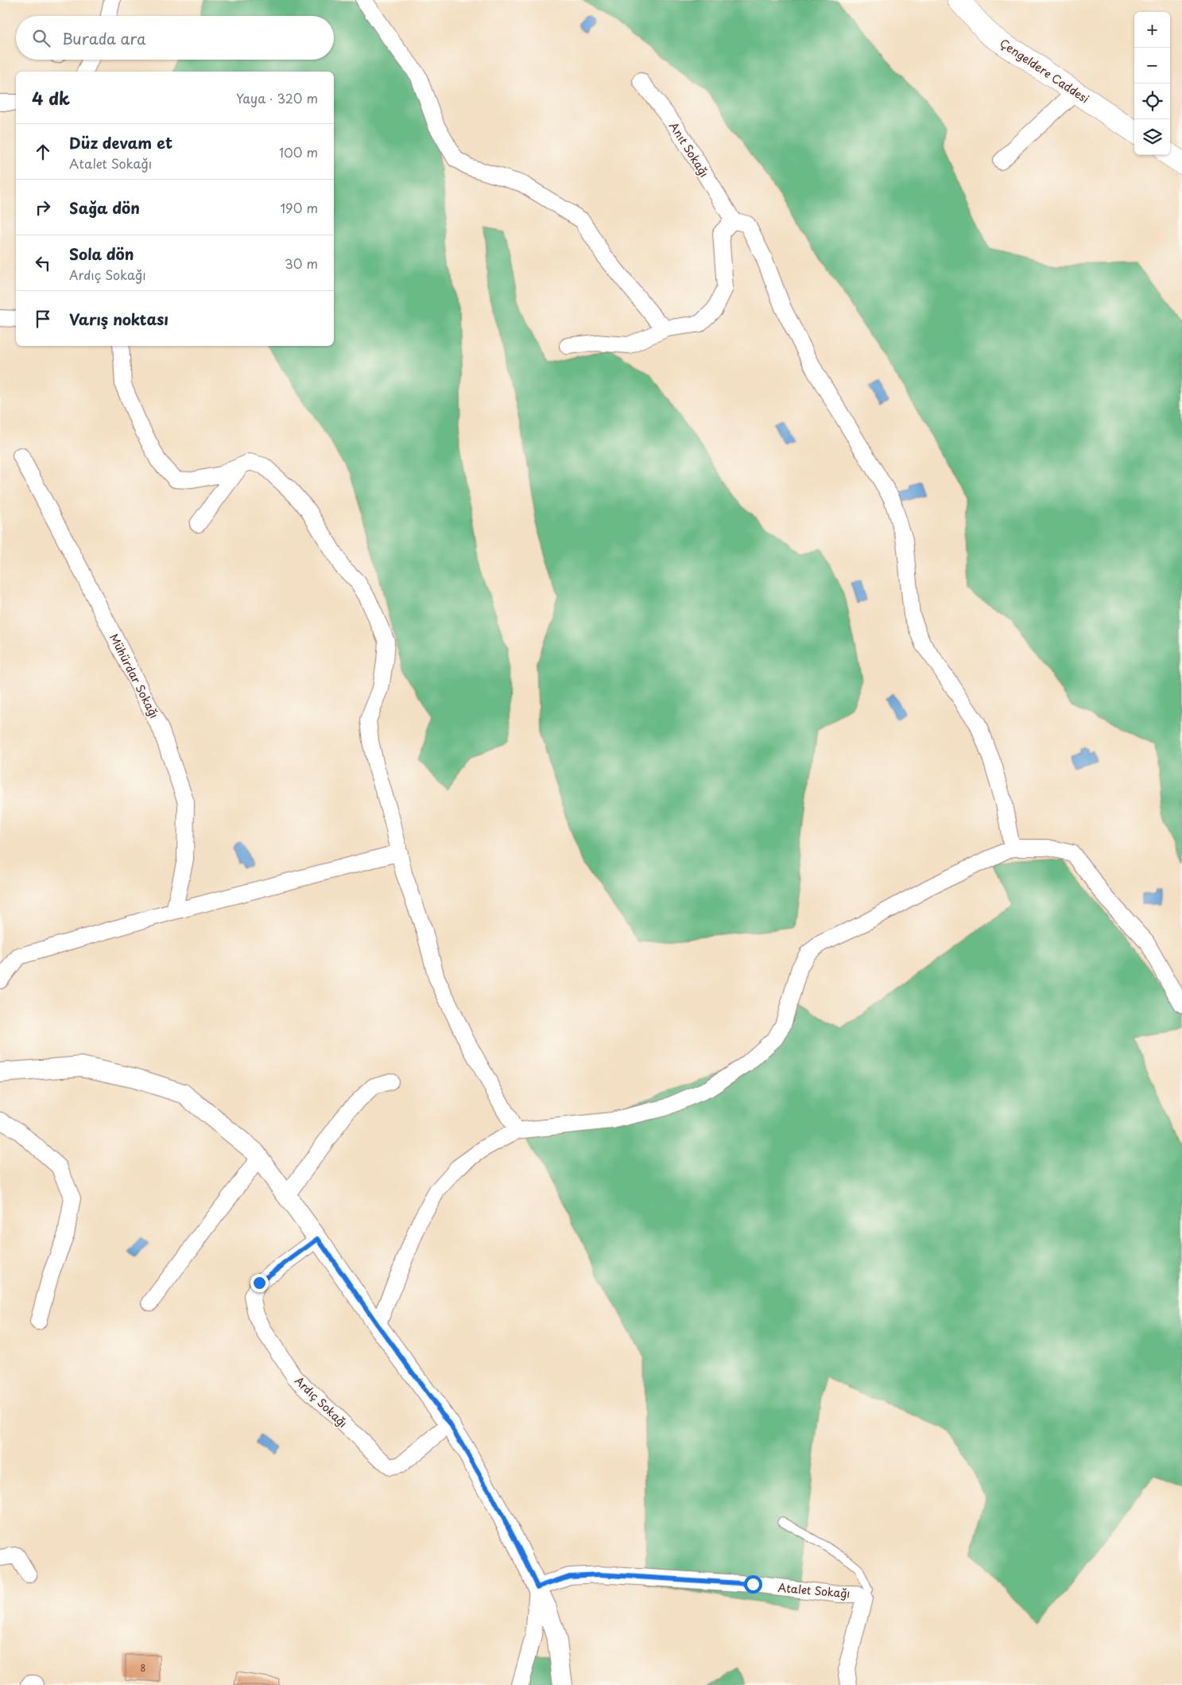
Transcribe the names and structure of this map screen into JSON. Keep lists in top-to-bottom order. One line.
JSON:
{"streets":{"main road":["Çengeldere Caddesi"],"street":["Anıt Sokağı","Mühürdar Sokağı","Ardıç Sokağı","Atalet Sokağı"]},"house_numbers":["8"],"page":{"map_buttons":["+","−"],"search":"Burada ara","heading":["4 dk","Yaya · 320 m"],"list":[["Düz devam et","Atalet Sokağı","100 m"],["Sağa dön","190 m"],["Sola dön","Ardıç Sokağı","30 m"],"Varış noktası"]}}
